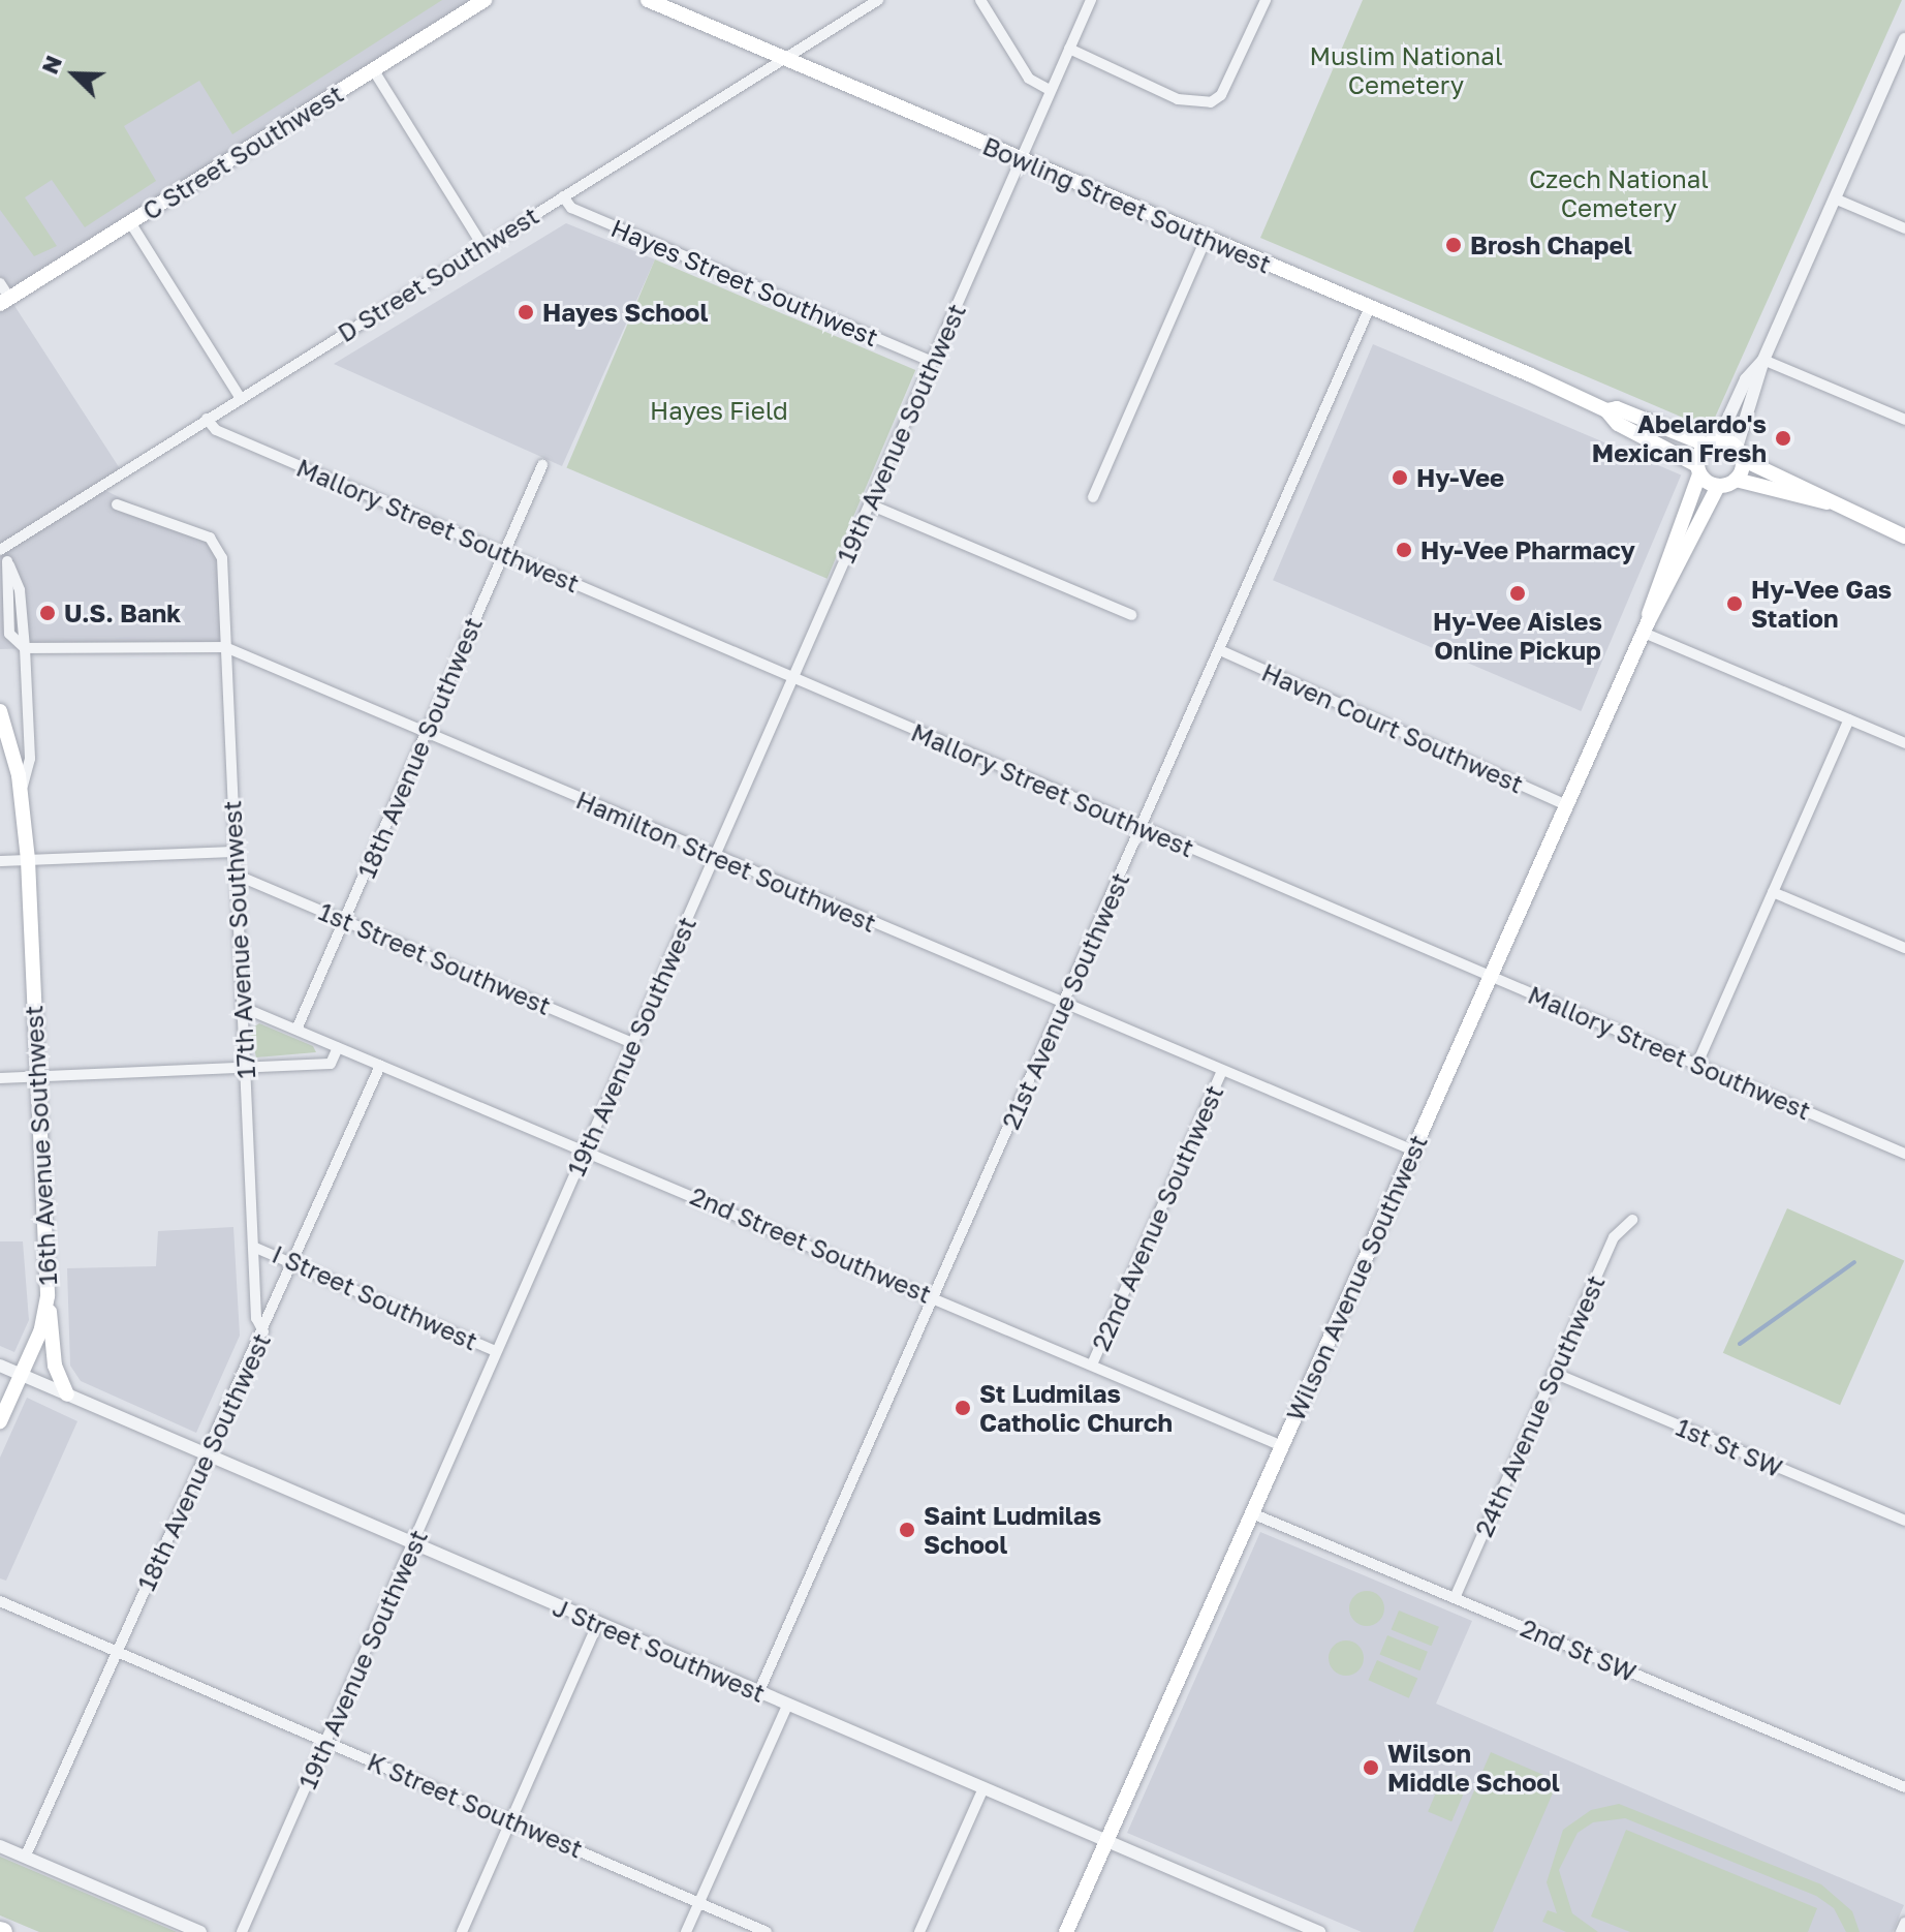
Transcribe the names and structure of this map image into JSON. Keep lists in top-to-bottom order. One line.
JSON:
{"streets":{"main road":["C Street Southwest","Bowling Street Southwest","16th Avenue Southwest","Wilson Avenue Southwest"],"street":["D Street Southwest","Hayes Street Southwest","19th Avenue Southwest","Mallory Street Southwest","Haven Court Southwest","18th Avenue Southwest","Hamilton Street Southwest","17th Avenue Southwest","1st Street Southwest","21st Avenue Southwest","22nd Avenue Southwest","2nd Street Southwest","I Street Southwest","24th Avenue Southwest","1st St SW","J Street Southwest","2nd St SW","K Street Southwest"]},"crossings":[["Bowling Street Southwest","D Street Southwest"],["Bowling Street Southwest","19th Avenue Southwest"],["Bowling Street Southwest","21st Avenue Southwest"],["Bowling Street Southwest","Wilson Avenue Southwest"],["D Street Southwest","Hayes Street Southwest"],["D Street Southwest","Mallory Street Southwest"],["Hayes Street Southwest","19th Avenue Southwest"],["19th Avenue Southwest","Mallory Street Southwest"],["19th Avenue Southwest","Hamilton Street Southwest"],["19th Avenue Southwest","1st Street Southwest"],["19th Avenue Southwest","2nd Street Southwest"],["19th Avenue Southwest","I Street Southwest"],["19th Avenue Southwest","J Street Southwest"],["19th Avenue Southwest","K Street Southwest"],["Mallory Street Southwest","18th Avenue Southwest"],["Mallory Street Southwest","21st Avenue Southwest"],["Mallory Street Southwest","Wilson Avenue Southwest"],["Haven Court Southwest","21st Avenue Southwest"],["Haven Court Southwest","Wilson Avenue Southwest"],["18th Avenue Southwest","Hamilton Street Southwest"],["18th Avenue Southwest","17th Avenue Southwest"],["18th Avenue Southwest","1st Street Southwest"],["18th Avenue Southwest","2nd Street Southwest"],["18th Avenue Southwest","I Street Southwest"],["18th Avenue Southwest","J Street Southwest"],["18th Avenue Southwest","K Street Southwest"],["Hamilton Street Southwest","17th Avenue Southwest"],["Hamilton Street Southwest","21st Avenue Southwest"],["Hamilton Street Southwest","22nd Avenue Southwest"],["Hamilton Street Southwest","Wilson Avenue Southwest"],["17th Avenue Southwest","1st Street Southwest"],["17th Avenue Southwest","2nd Street Southwest"],["17th Avenue Southwest","I Street Southwest"],["21st Avenue Southwest","2nd Street Southwest"],["21st Avenue Southwest","J Street Southwest"],["16th Avenue Southwest","J Street Southwest"],["22nd Avenue Southwest","2nd Street Southwest"],["2nd Street Southwest","Wilson Avenue Southwest"],["Wilson Avenue Southwest","J Street Southwest"],["Wilson Avenue Southwest","2nd St SW"],["24th Avenue Southwest","1st St SW"],["24th Avenue Southwest","2nd St SW"]],"parks":["Muslim National Cemetery","Czech National Cemetery","Hayes Field"],"places":["Brosh Chapel","Hayes School","Abelardo's Mexican Fresh","Hy-Vee","Hy-Vee Pharmacy","Hy-Vee Aisles Online Pickup","Hy-Vee Gas Station","U.S. Bank","St Ludmilas Catholic Church","Saint Ludmilas School","Wilson Middle School"],"north":"top left"}
